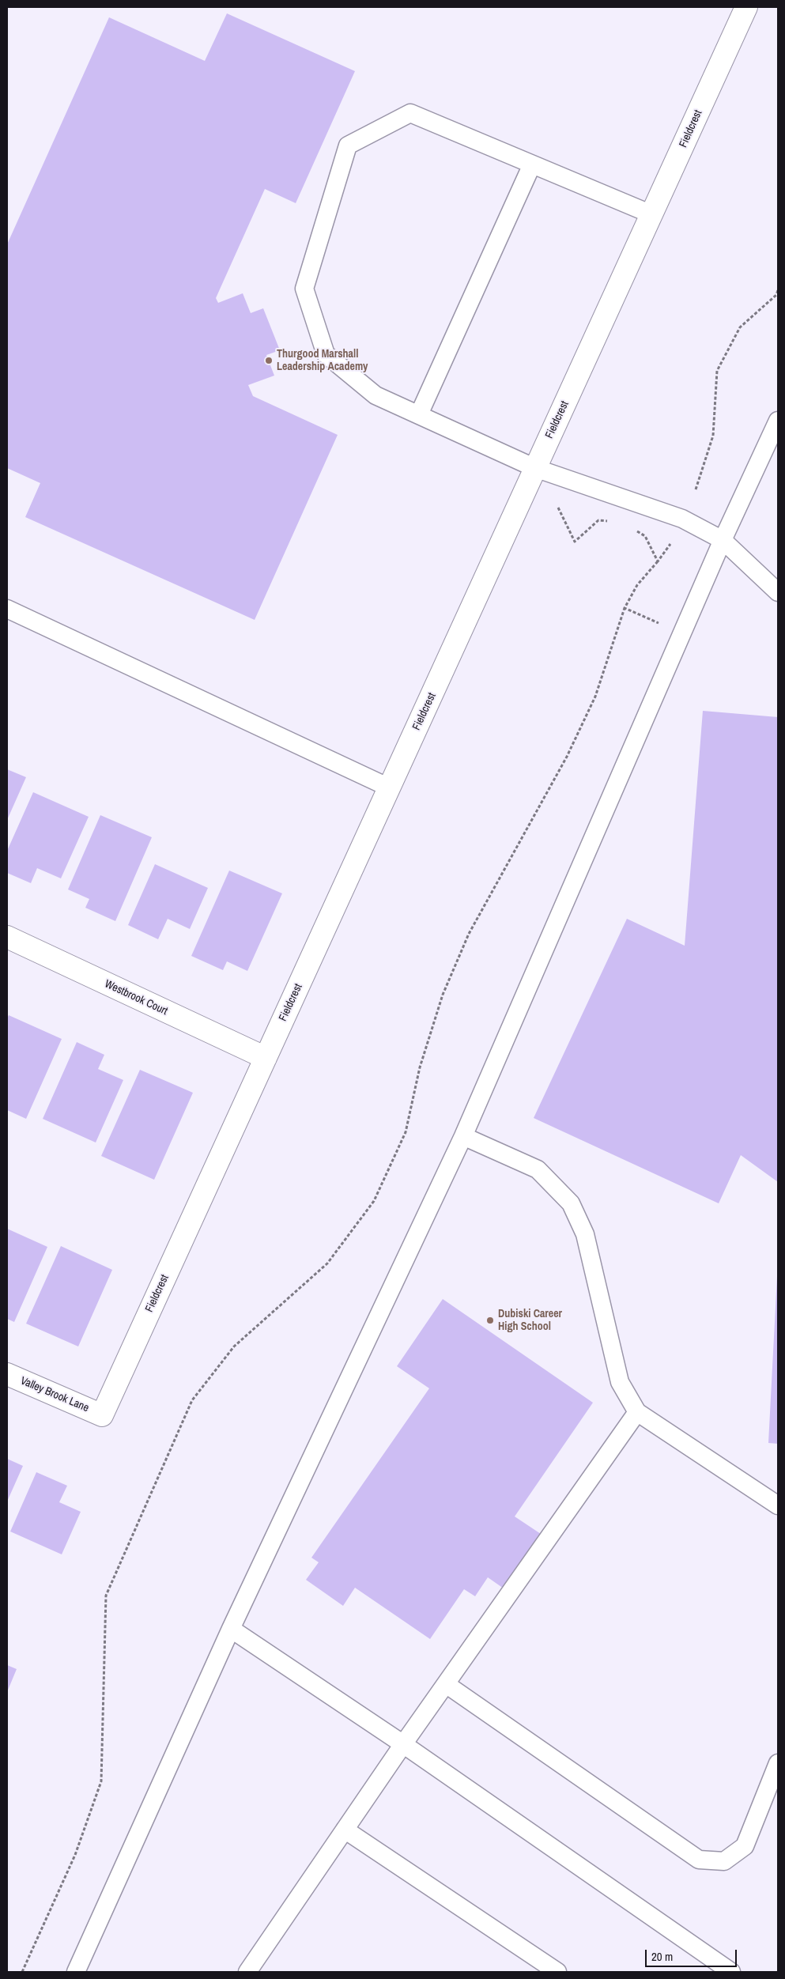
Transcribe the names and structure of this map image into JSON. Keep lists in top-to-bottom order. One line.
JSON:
{"streets":{"street":["Fieldcrest","Westbrook Court","Valley Brook Lane"]},"crossings":[["Fieldcrest","Westbrook Court"],["Fieldcrest","Valley Brook Lane"]],"places":["Thurgood Marshall Leadership Academy","Dubiski Career High School"],"scale_bar":"20 m"}
